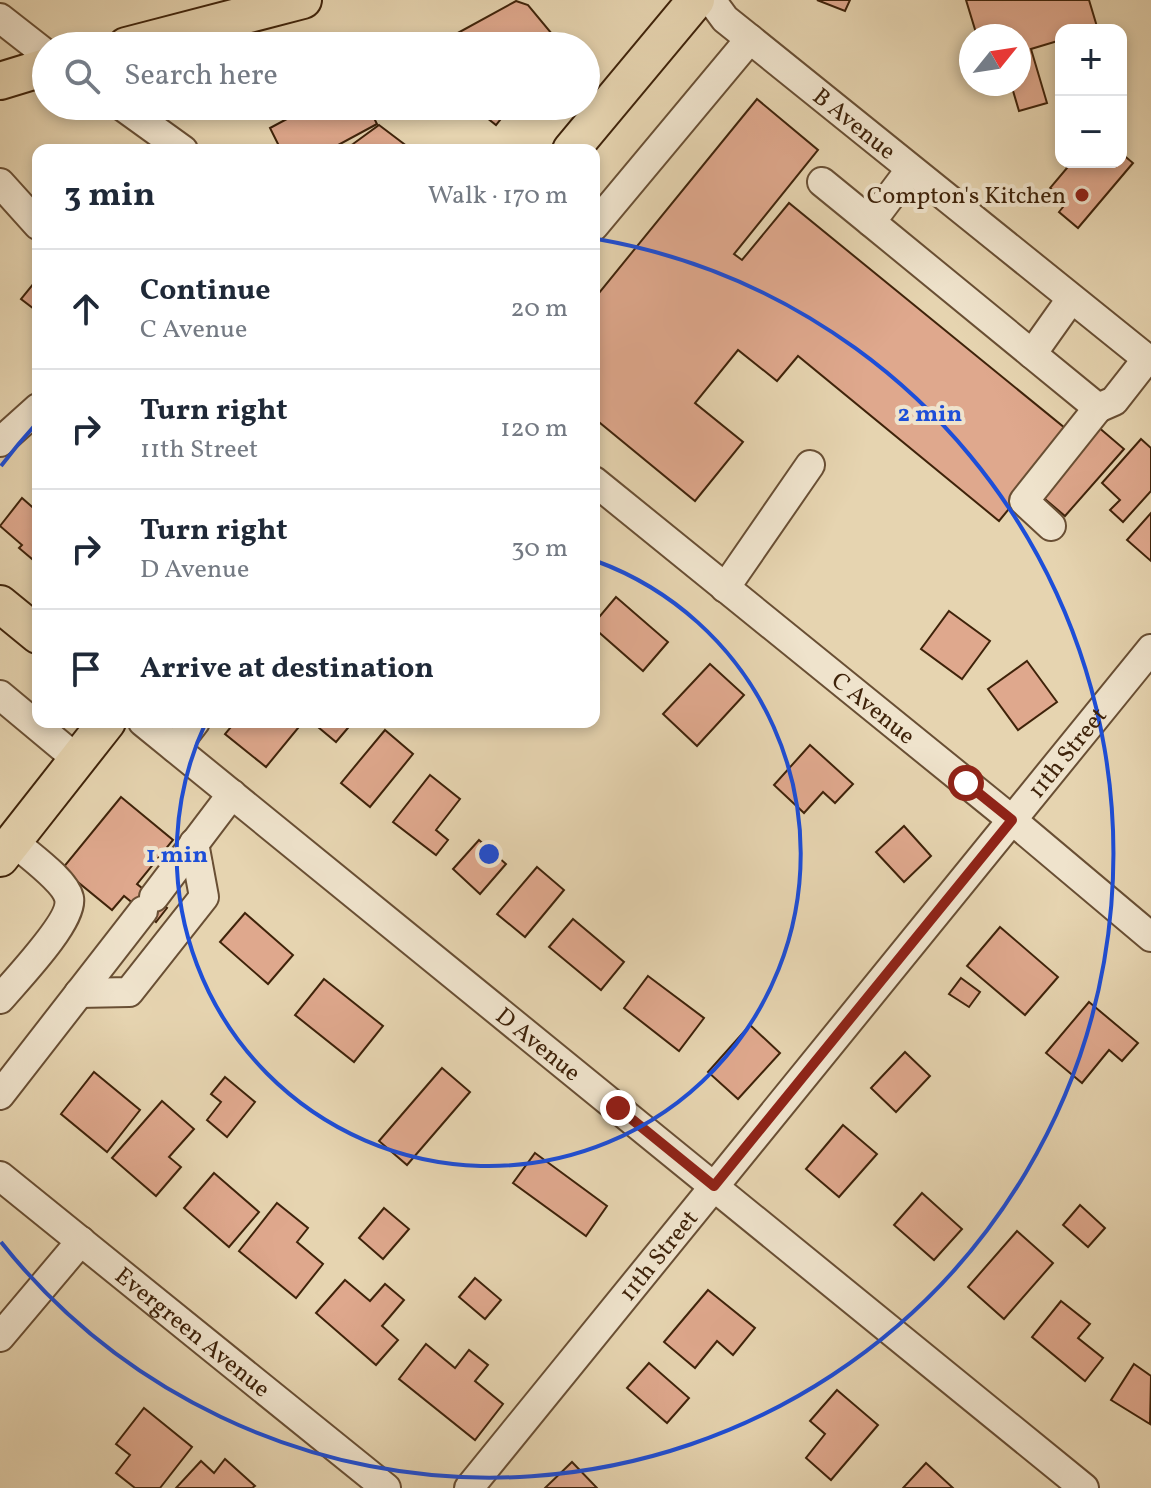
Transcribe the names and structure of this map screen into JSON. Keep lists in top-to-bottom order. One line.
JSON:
{"streets":{"street":["B Avenue","C Avenue","11th Street","D Avenue","Evergreen Avenue"]},"crossings":[["C Avenue","11th Street"],["11th Street","D Avenue"]],"places":["Compton's Kitchen"],"north":"top right","page":{"map_buttons":["+","−"],"search":"Search here","heading":["3 min","Walk · 170 m"],"list":[["Continue","C Avenue","20 m"],["Turn right","11th Street","120 m"],["Turn right","D Avenue","30 m"],"Arrive at destination"]},"rings":["2 min","1 min"]}
